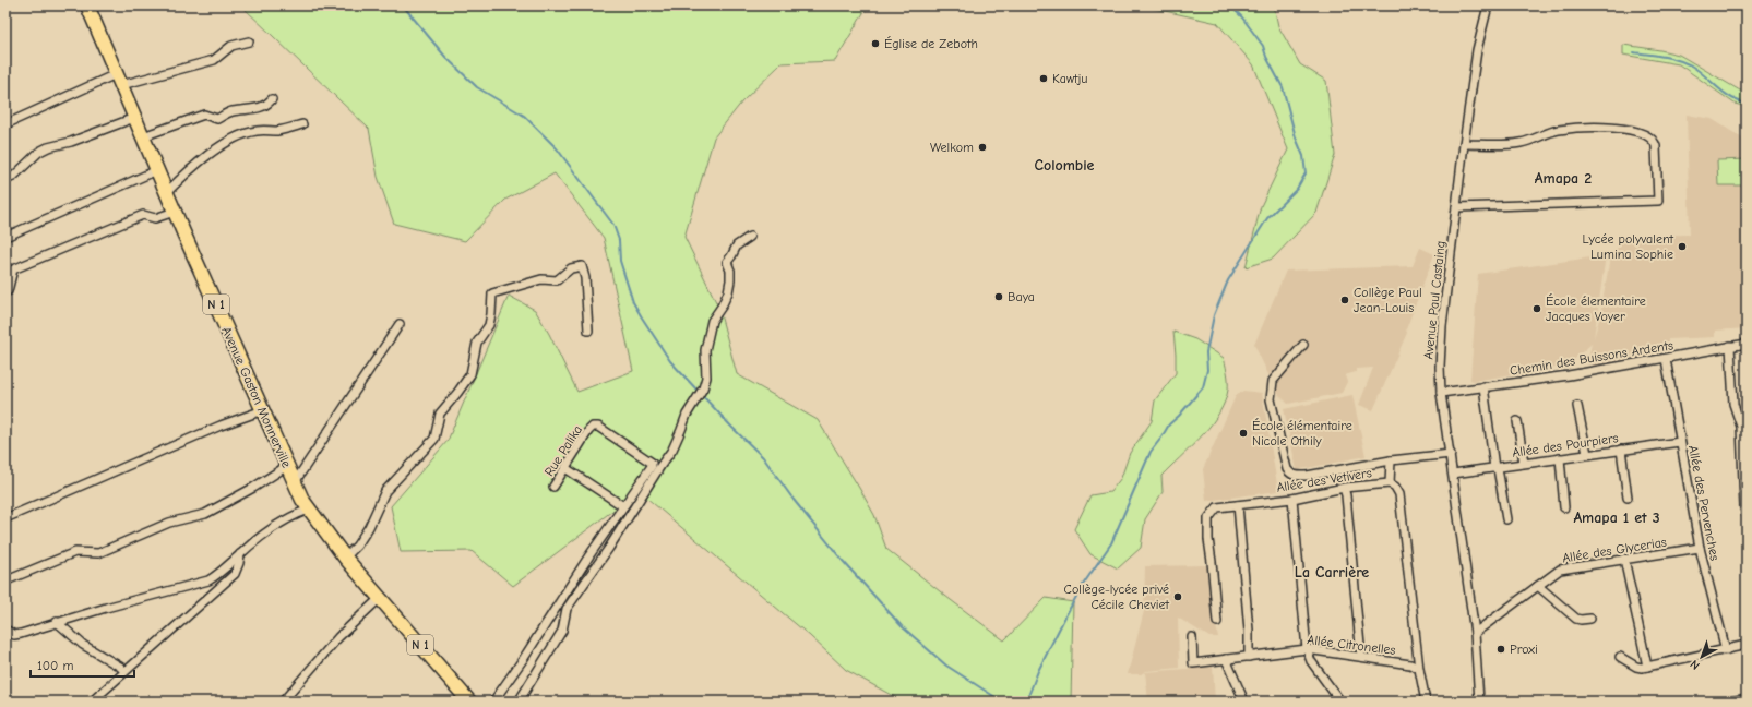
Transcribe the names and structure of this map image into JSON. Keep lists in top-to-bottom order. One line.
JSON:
{"streets":{"main road":["N 1","Avenue Gaston Monnerville"],"street":["Avenue Paul Castaing","Chemin des Buissons Ardents","Allée des Pourpiers","Rue Palika","Allée des Vetivers","Allée des Pervenches","Allée des Glycerias","Allée Citronelles"]},"crossings":[["Avenue Paul Castaing","Chemin des Buissons Ardents"],["Avenue Paul Castaing","Allée des Pourpiers"],["Avenue Paul Castaing","Allée des Glycerias"],["Chemin des Buissons Ardents","Allée des Pervenches"],["Allée des Pourpiers","Allée des Pervenches"],["Allée des Vetivers","Allée Citronelles"],["Allée des Pervenches","Allée des Glycerias"]],"districts":["Colombie","Amapa 2","Amapa 1 et 3","La Carrière"],"places":["Église de Zeboth","Kawtju","Welkom","Lycée polyvalent Lumina Sophie","Baya","Collège Paul Jean-Louis","École élementaire Jacques Voyer","École élémentaire Nicole Othily","Collège-lycée privé Cécile Cheviet","Proxi"],"scale_bar":"100 m","north":"bottom left"}
